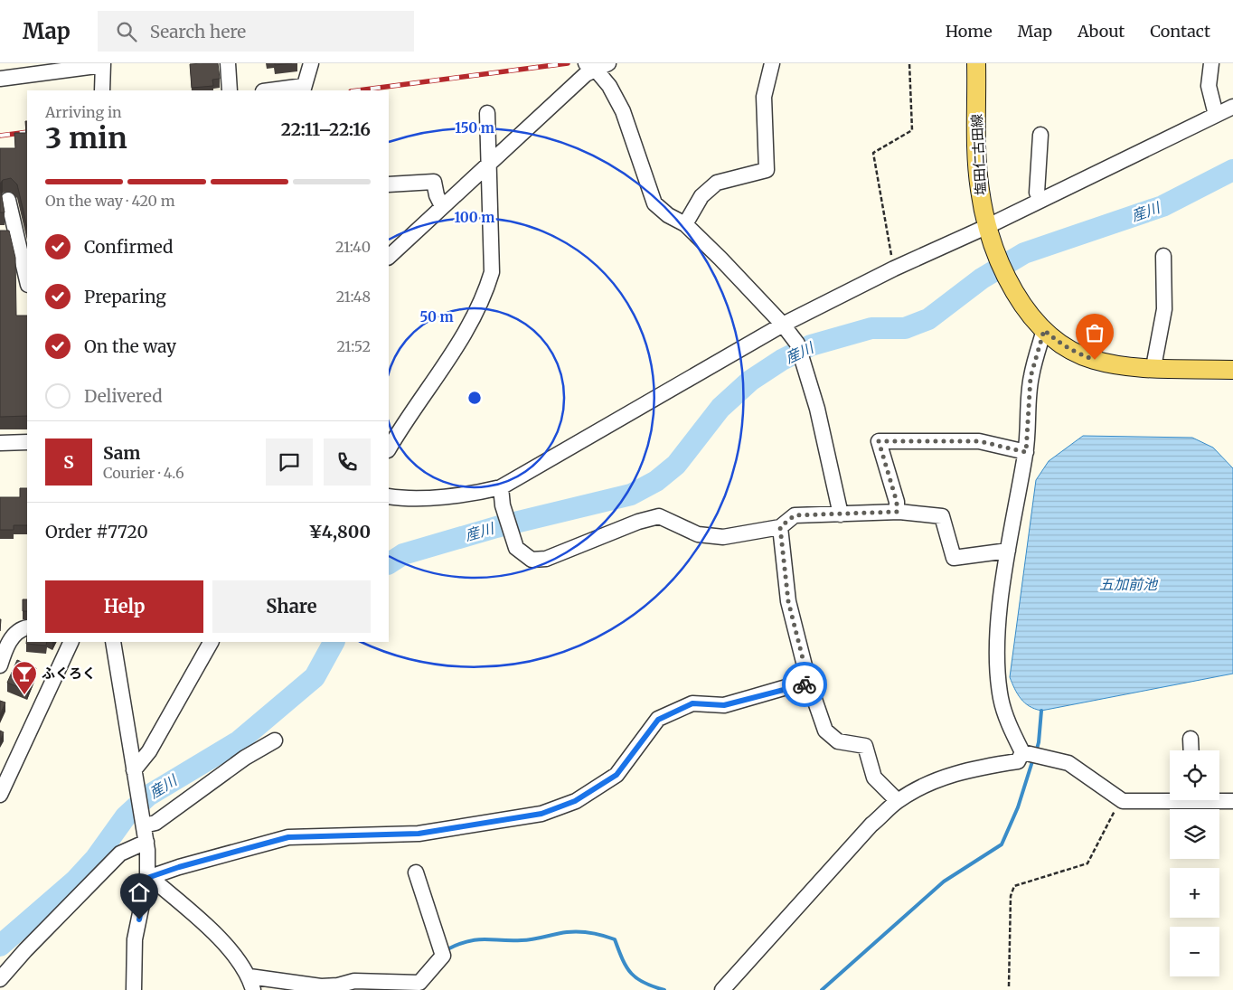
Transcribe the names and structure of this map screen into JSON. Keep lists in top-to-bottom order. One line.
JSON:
{"streets":{"main road":["塩田仁古田線"]},"water":["産川","五加前池"],"places":{"bar":["ふくろく"]},"page":{"header":"Map","search":"Search here","nav":["Home","Map","About","Contact"],"heading":["3 min","Arriving in","22:11–22:16"],"panel":["Sam","Courier · 4.6","Order #7720","¥4,800"],"bar":"On the way · 420 m","list":[["Confirmed","21:40"],["Preparing","21:48"],["On the way","21:52"],"Delivered"],"round":"S","buttons":["Help","Share"],"map_buttons":["+","−"]},"rings":["150 m","100 m","50 m"]}
